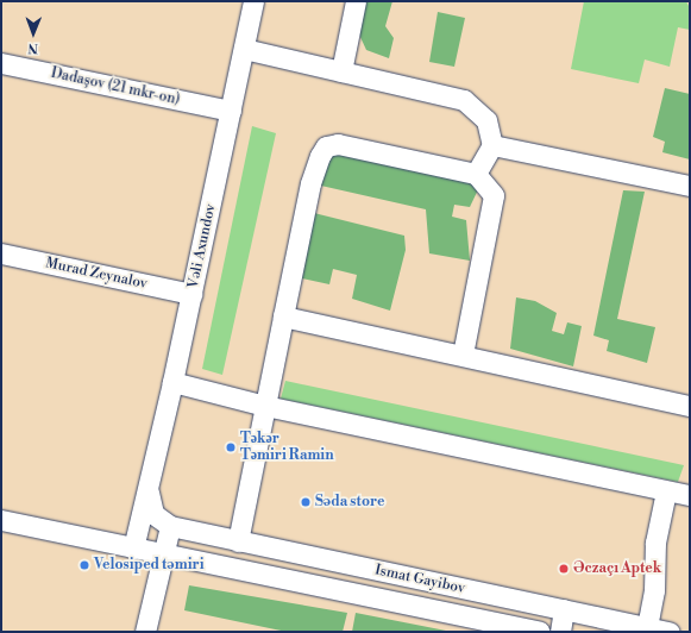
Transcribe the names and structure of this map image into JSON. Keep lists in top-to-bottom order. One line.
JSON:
{"streets":{"street":["Dadaşov (21 mkr-on)","Vəli Axundov","Murad Zeynalov","Ismat Gayibov"]},"crossings":[["Dadaşov (21 mkr-on)","Vəli Axundov"],["Vəli Axundov","Murad Zeynalov"],["Vəli Axundov","Ismat Gayibov"]],"places":["Tәkәr Tәmiri Ramin","Səda store","Velosiped təmiri","Əczaçı Aptek"],"north":"bottom"}
